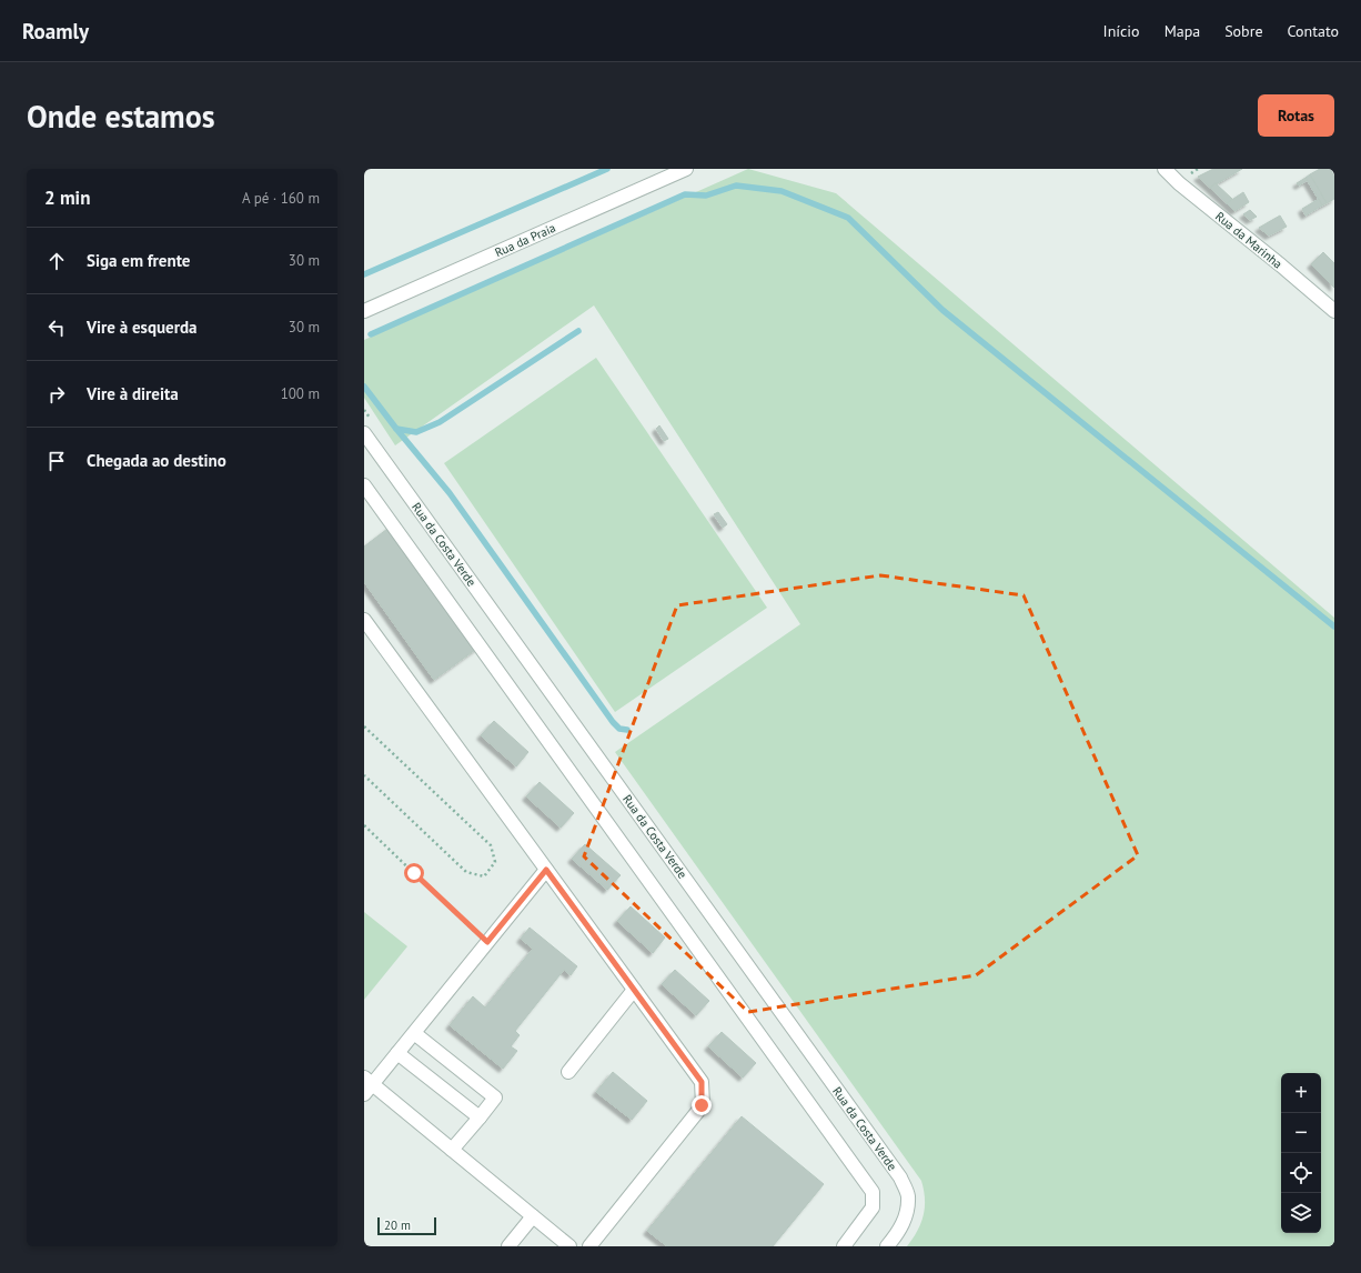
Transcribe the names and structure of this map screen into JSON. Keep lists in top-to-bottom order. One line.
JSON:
{"streets":{"street":["Rua da Praia","Rua da Marinha","Rua da Costa Verde"]},"scale_bar":"20 m","page":{"header":"Roamly","nav":["Início","Mapa","Sobre","Contato"],"buttons":"Rotas","title":"Onde estamos","heading":["2 min","A pé · 160 m"],"list":[["Siga em frente","30 m"],["Vire à esquerda","30 m"],["Vire à direita","100 m"],"Chegada ao destino"],"map_buttons":["+","−"],"scale":"20 m"}}
